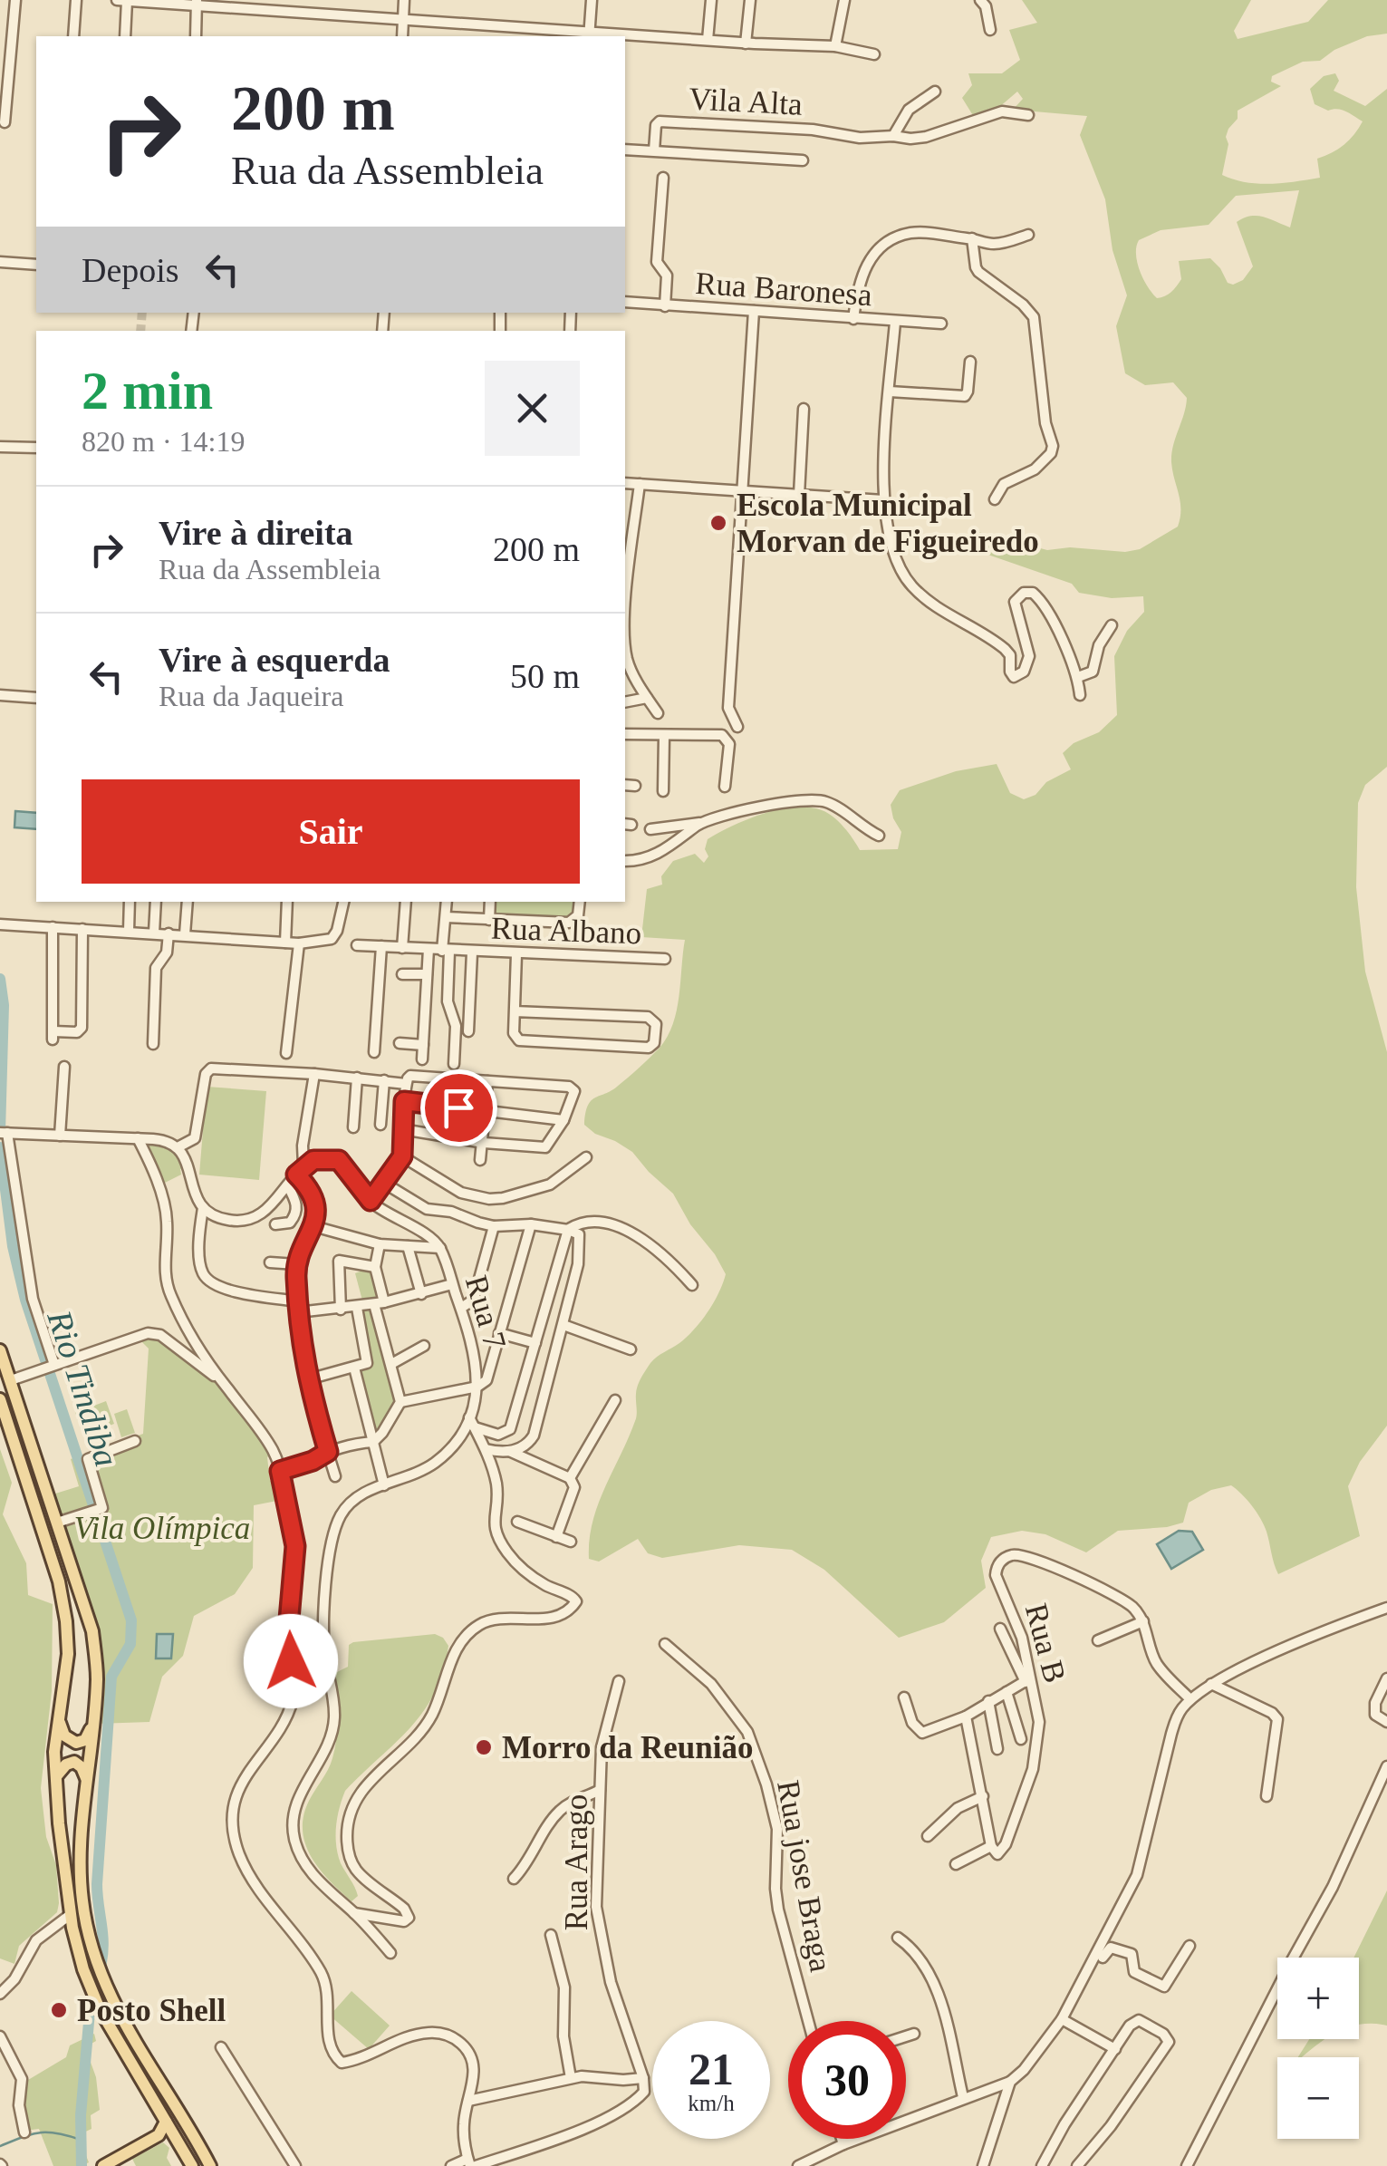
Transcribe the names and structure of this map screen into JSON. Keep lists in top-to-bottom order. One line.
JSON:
{"streets":{"street":["Vila Alta","Rua Baronesa","Rua Albano","Rua 7","Rua B","Rua Arago","Rua jose Braga"]},"water":["Rio Tindiba"],"parks":["Vila Olímpica"],"places":["Escola Municipal Morvan de Figueiredo","Morro da Reunião","Posto Shell"],"page":{"turn":["200 m","Rua da Assembleia"],"then":"Depois","heading":["2 min","820 m · 14:19"],"list":[{"name":"Vire à direita","note":"Rua da Assembleia","value":"200 m"},{"name":"Vire à esquerda","note":"Rua da Jaqueira","value":"50 m"}],"buttons":"Sair","map_buttons":["+","−"],"speed":"21 km/h","limit":"30"}}
